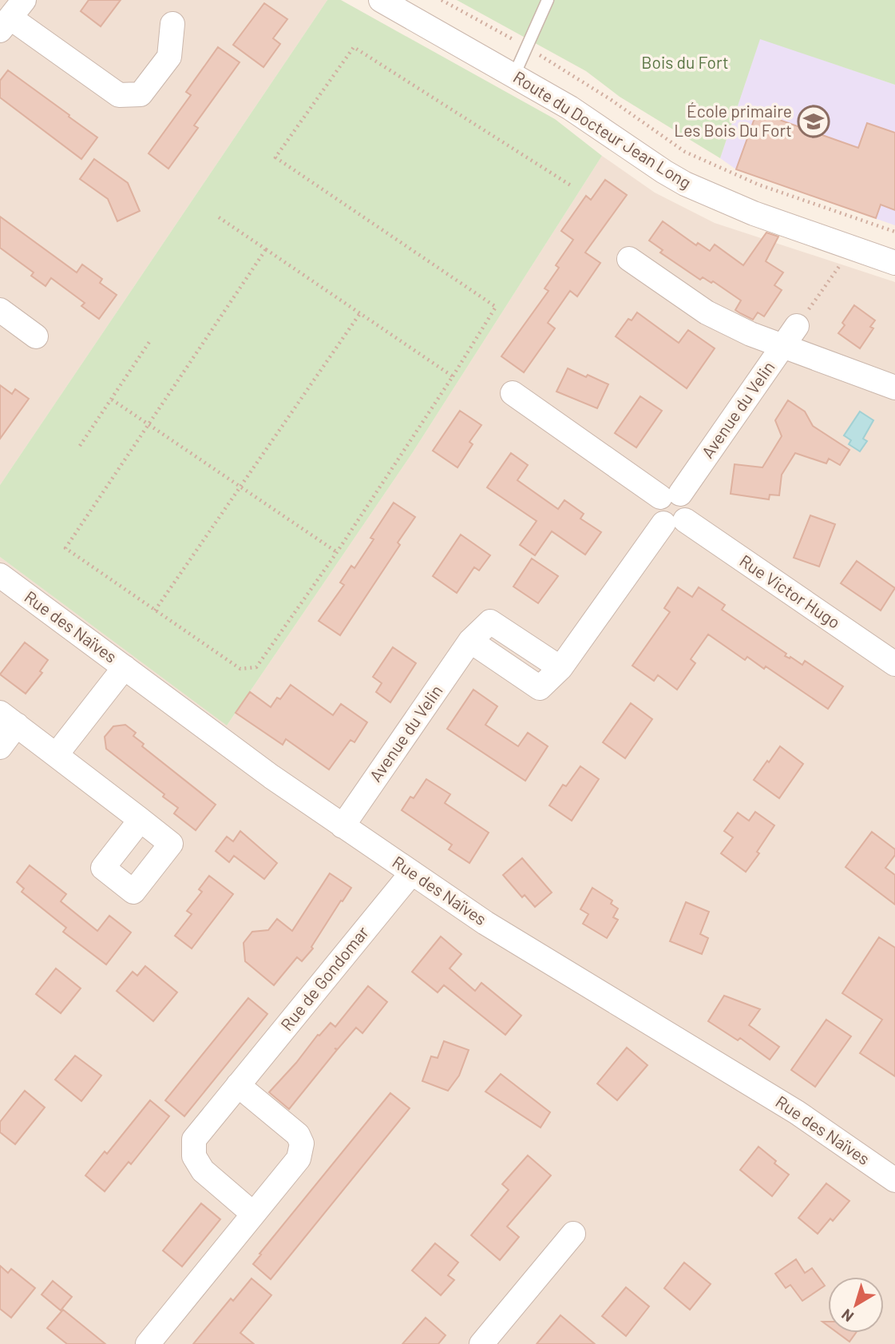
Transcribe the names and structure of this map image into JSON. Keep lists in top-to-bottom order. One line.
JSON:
{"streets":{"street":["Route du Docteur Jean Long","Avenue du Velin","Rue Victor Hugo","Rue des Naïves","Rue de Gondomar"]},"crossings":[["Avenue du Velin","Rue Victor Hugo"],["Avenue du Velin","Rue des Naïves"],["Rue des Naïves","Rue de Gondomar"]],"parks":["Bois du Fort"],"places":{"school or university":["École primaire Les Bois Du Fort"]},"north":"bottom left"}
